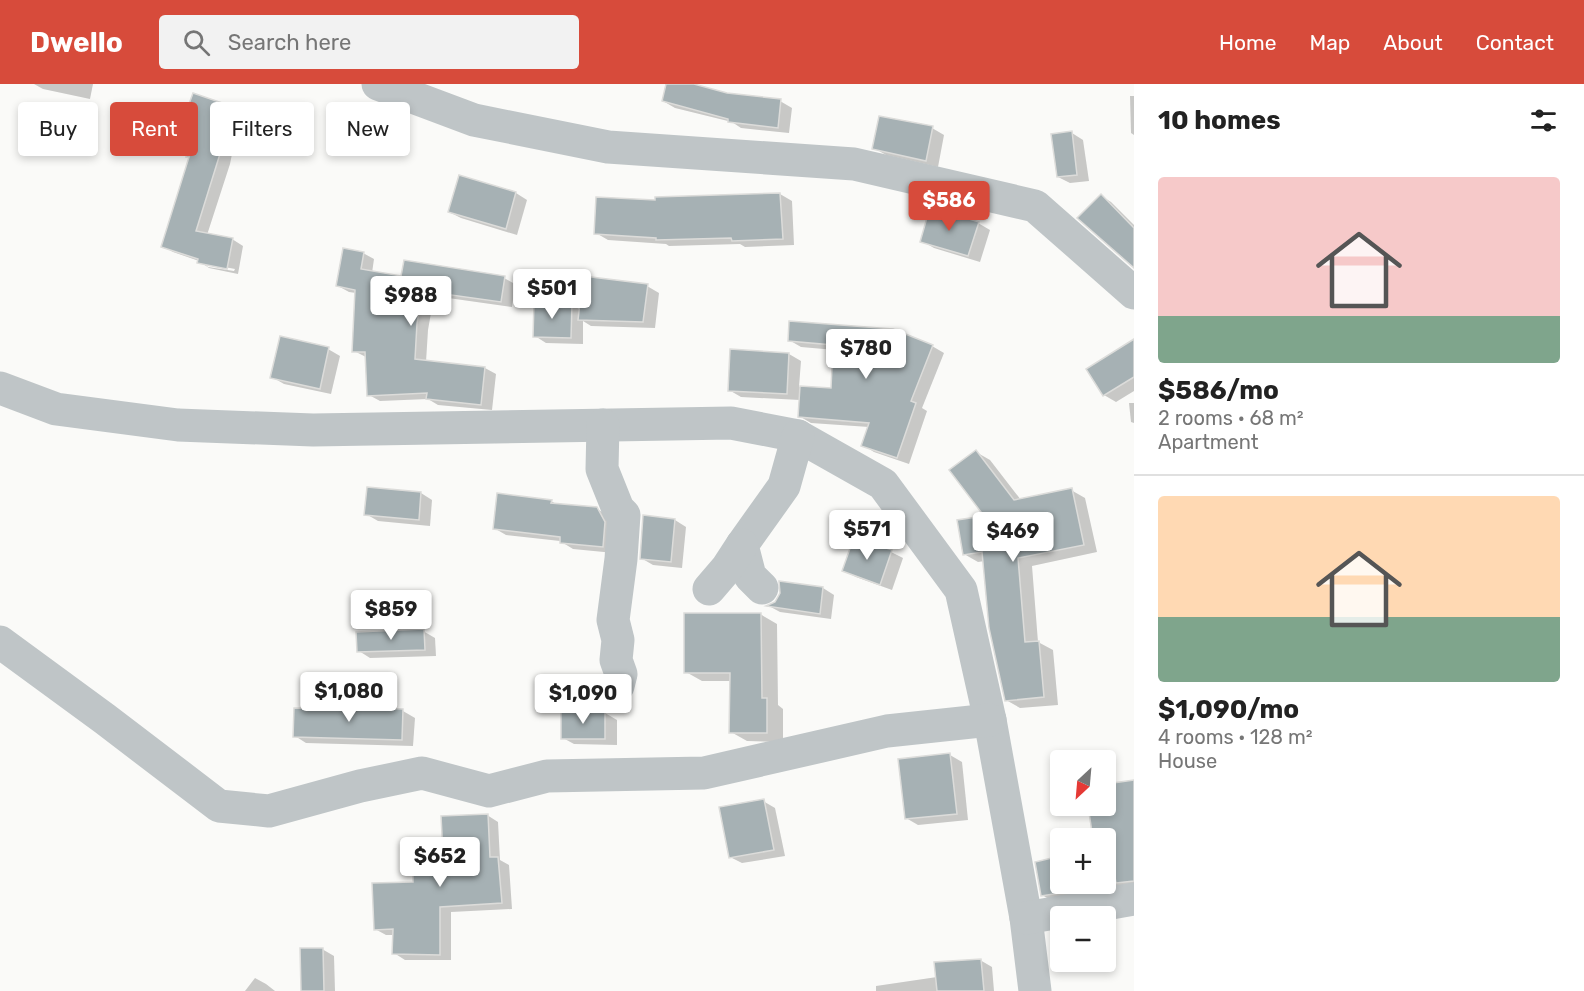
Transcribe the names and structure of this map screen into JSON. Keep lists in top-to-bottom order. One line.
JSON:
{"north":"bottom left","page":{"header":"Dwello","search":"Search here","nav":["Home","Map","About","Contact"],"heading":"10 homes","chip":["Buy","Rent","Filters","New"],"list":[{"name":"$586/mo","note":"2 rooms · 68 m² · Apartment"},{"name":"$1,090/mo","note":"4 rooms · 128 m² · House"}],"price":["$586","$501","$988","$780","$571","$469","$859","$1,080","$1,090","$652"],"map_buttons":["+","−"]}}
